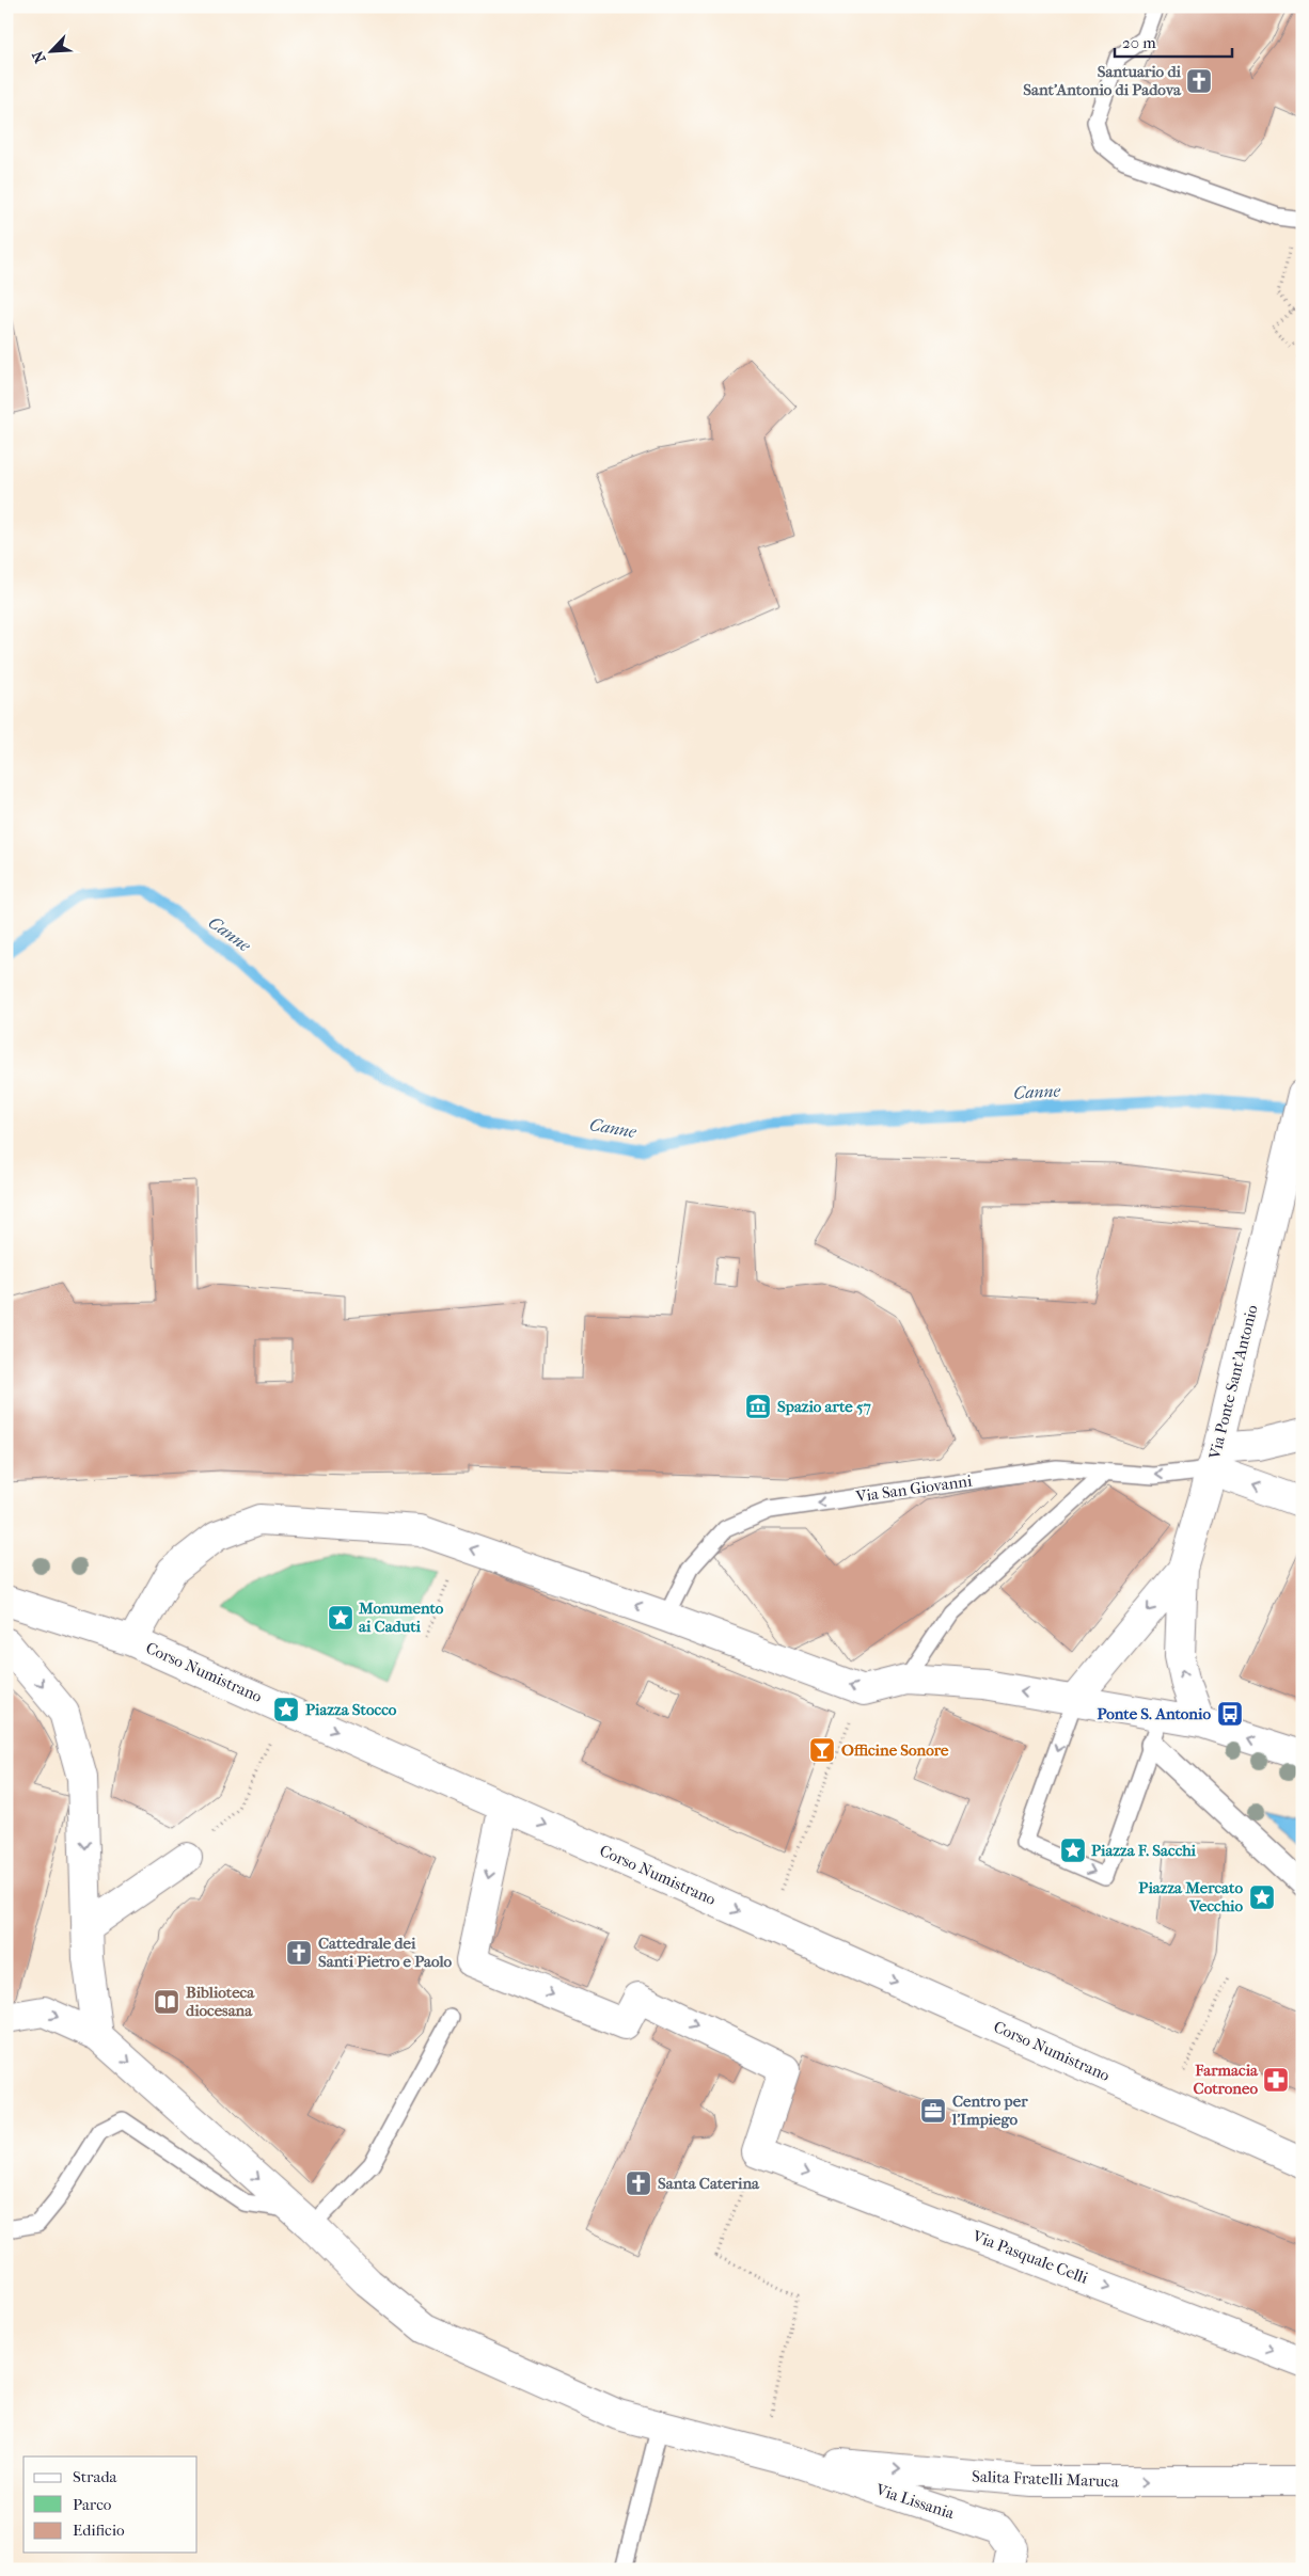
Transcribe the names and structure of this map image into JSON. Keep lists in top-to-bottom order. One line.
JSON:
{"streets":{"street":["Via Ponte Sant'Antonio","Corso Numistrano","Via Pasquale Celli","Salita Fratelli Maruca","Via Lissania"],"lane":["Via San Giovanni"]},"crossings":[["Via Ponte Sant'Antonio","Via San Giovanni"],["Salita Fratelli Maruca","Via Lissania"]],"one_way":["Via San Giovanni","Via Pasquale Celli","Salita Fratelli Maruca"],"water":["Canne"],"places":{"church":["Santuario di Sant'Antonio di Padova","Cattedrale dei Santi Pietro e Paolo","Santa Caterina"],"museum":["Spazio arte 57"],"place":["Monumento ai Caduti","Piazza Stocco","Piazza F. Sacchi","Piazza Mercato Vecchio"],"bus stop":["Ponte S. Antonio"],"bar":["Officine Sonore"],"library":["Biblioteca diocesana"],"pharmacy":["Farmacia Cotroneo"],"office":["Centro per l'Impiego"]},"legend":["Strada","Parco","Edificio"],"scale_bar":"20 m","north":"bottom left"}
